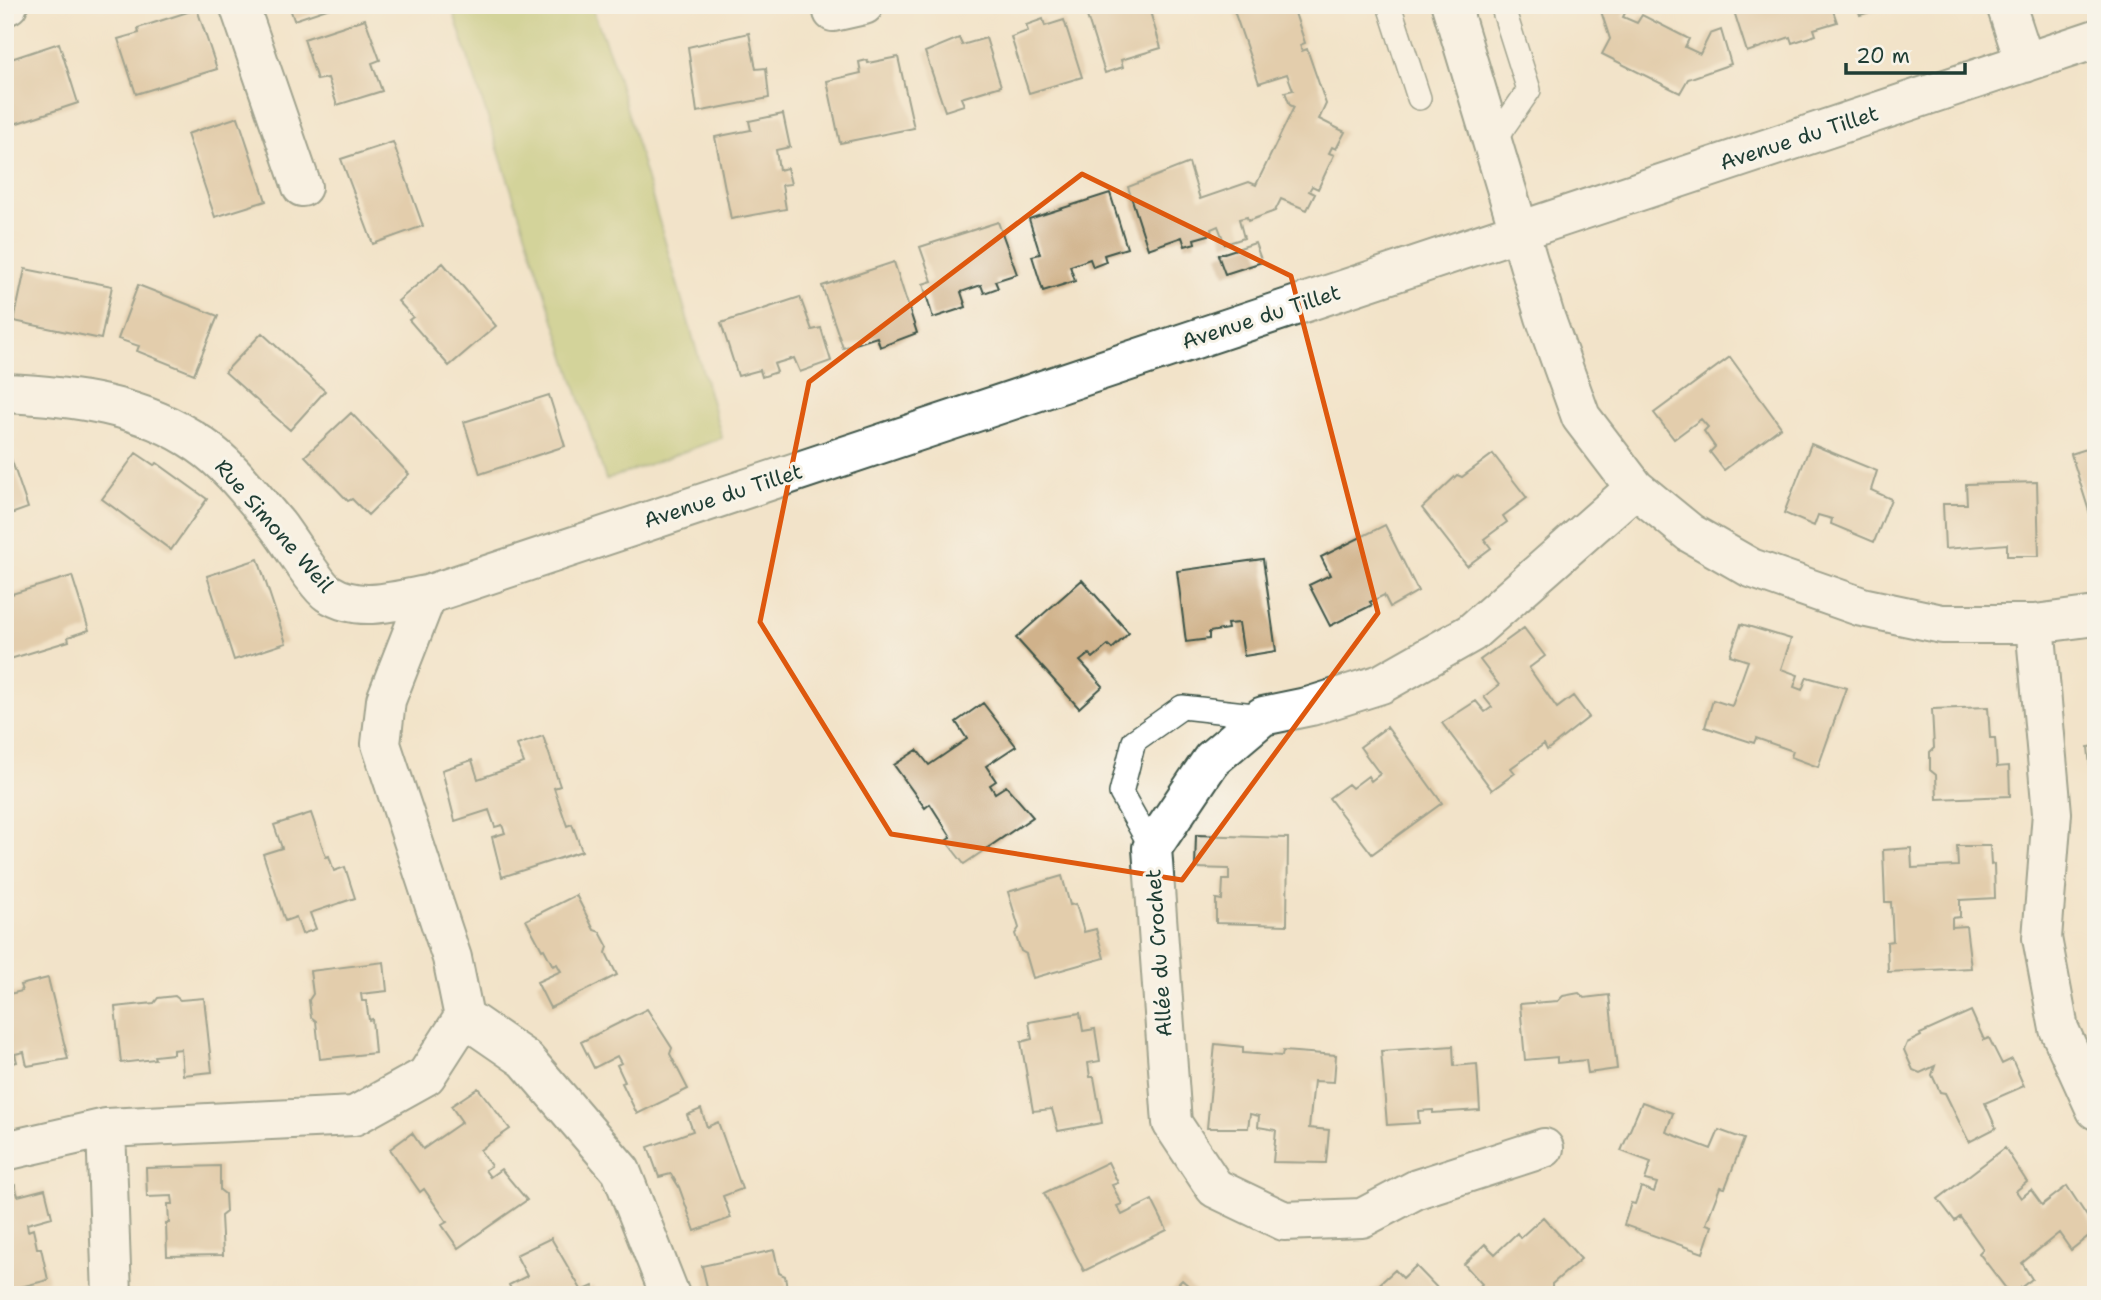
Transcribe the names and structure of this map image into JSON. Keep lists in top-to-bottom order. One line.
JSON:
{"streets":{"street":["Avenue du Tillet","Rue Simone Weil","Allée du Crochet"]},"crossings":[["Avenue du Tillet","Rue Simone Weil"]],"scale_bar":"20 m"}
